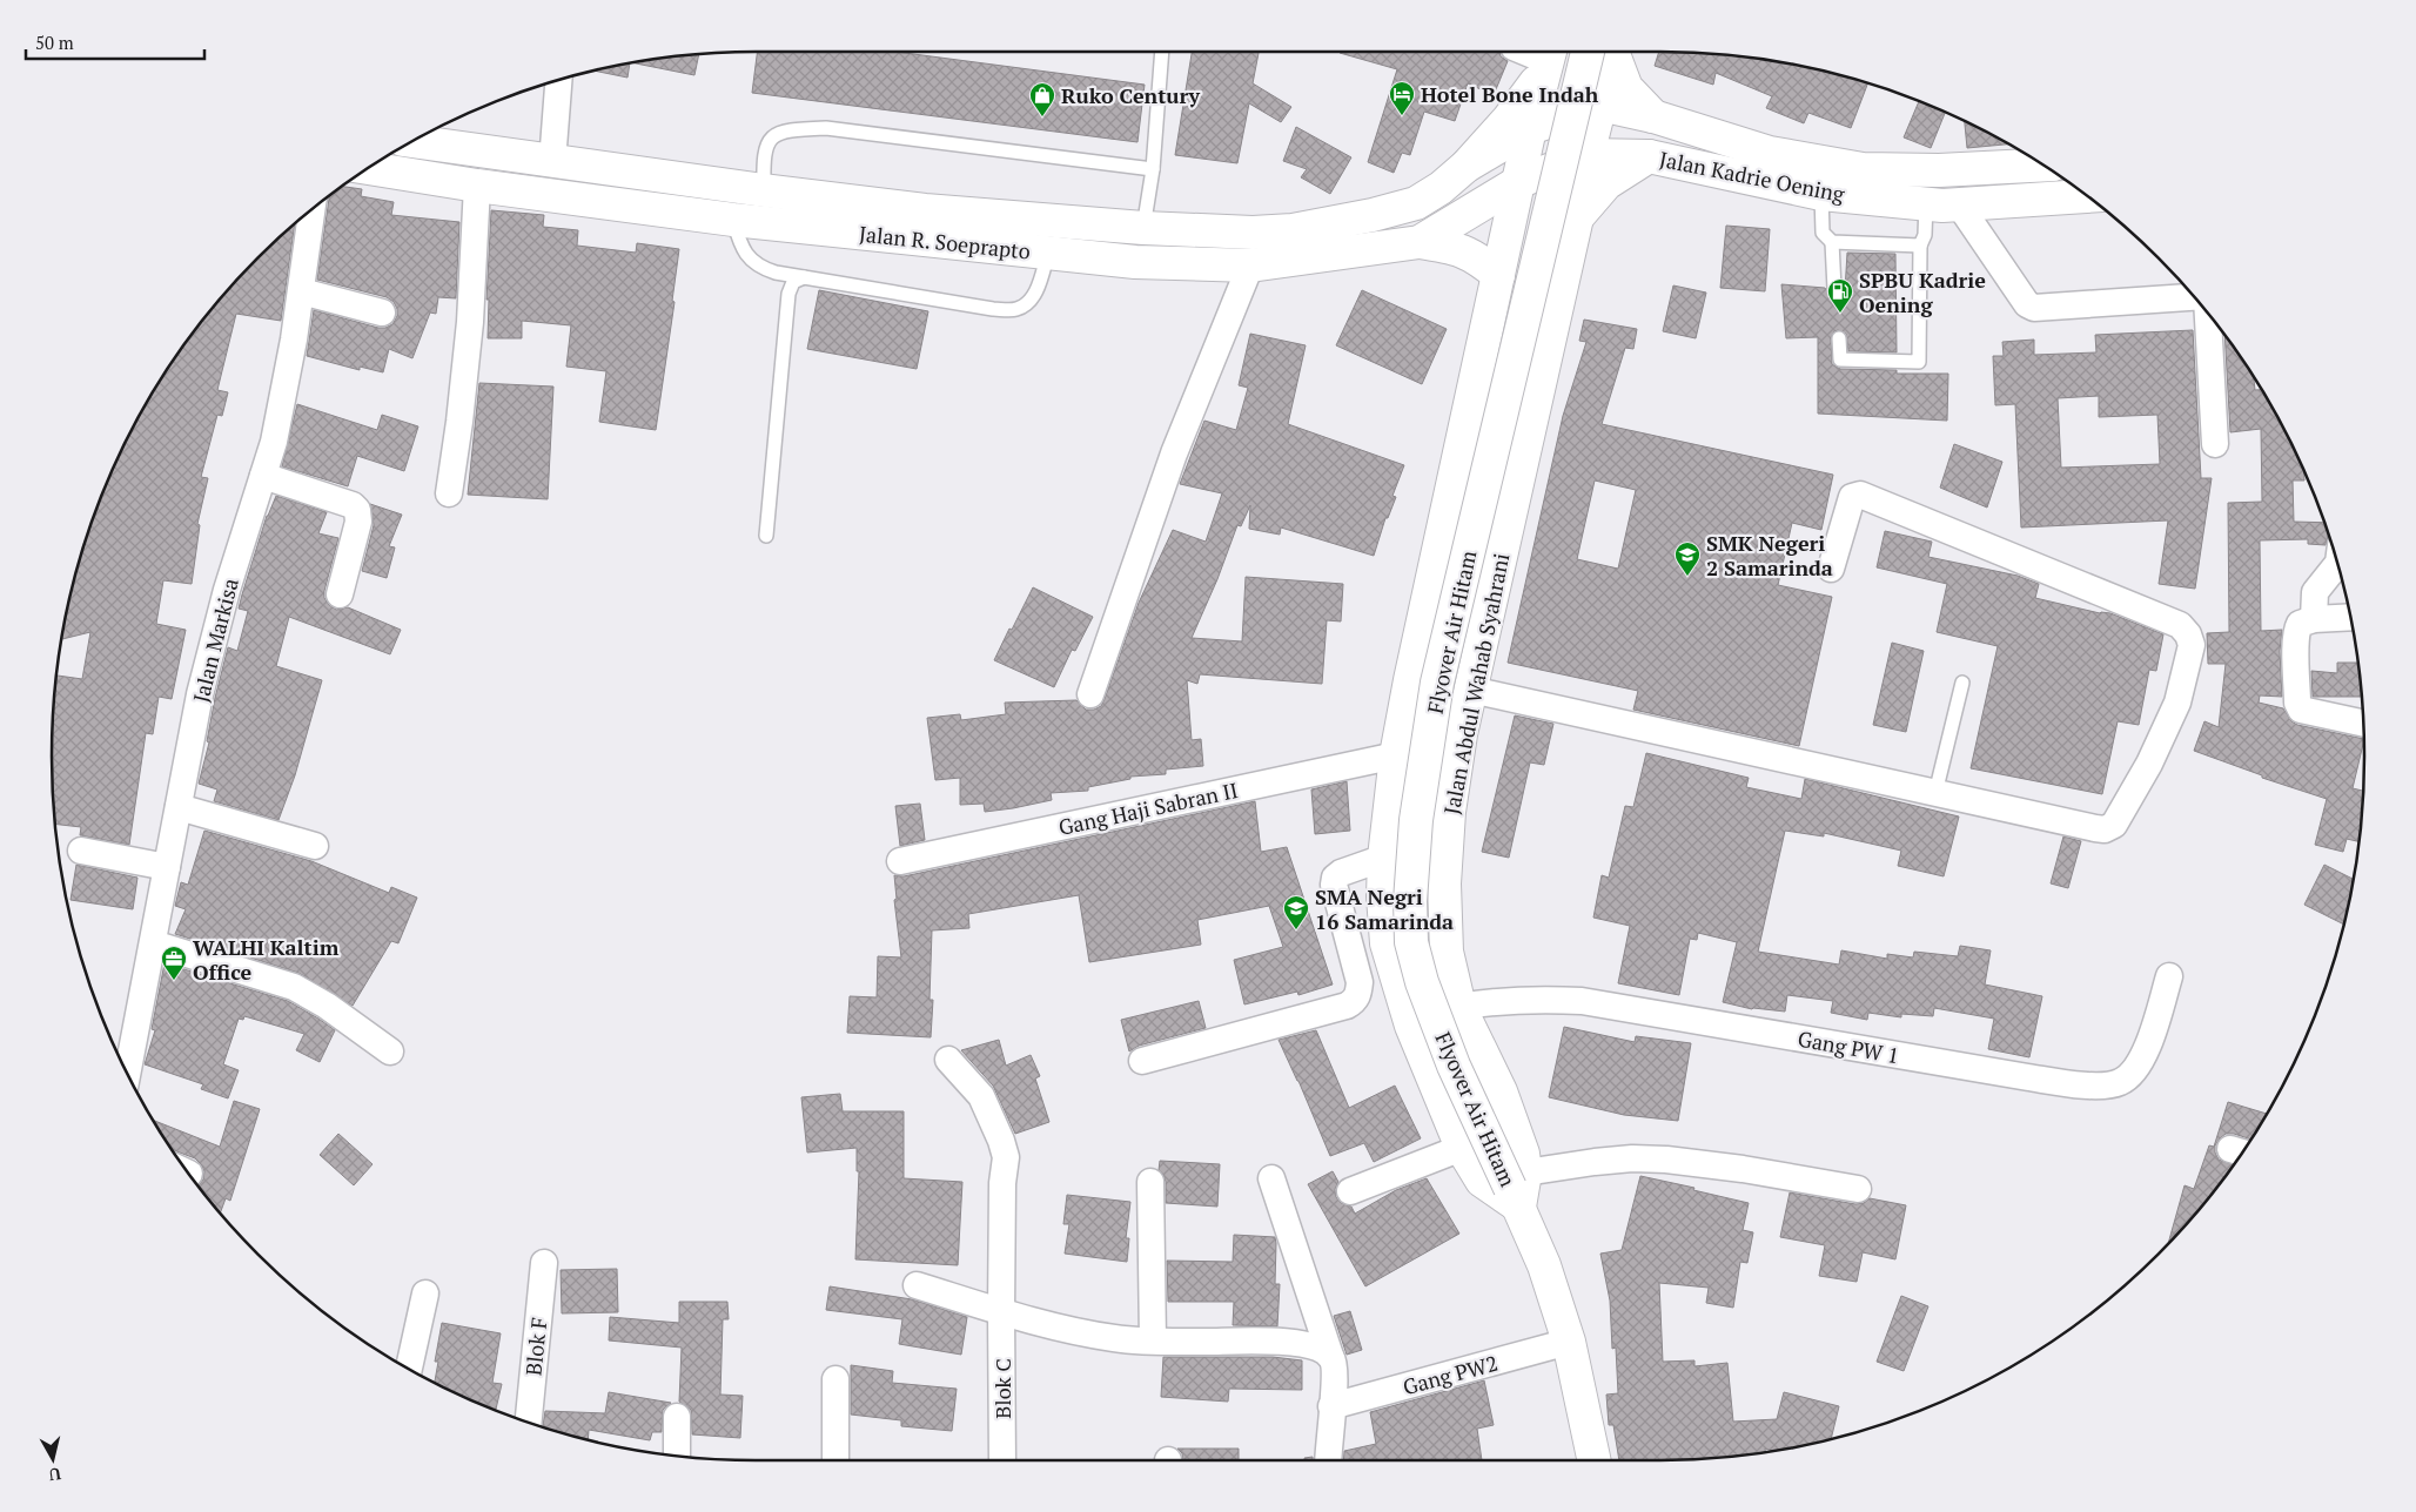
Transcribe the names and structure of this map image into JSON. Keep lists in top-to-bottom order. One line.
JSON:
{"streets":{"main road":["Jalan Kadrie Oening","Jalan R. Soeprapto","Flyover Air Hitam","Jalan Abdul Wahab Syahrani"],"street":["Jalan Markisa","Gang Haji Sabran II","Gang PW 1","Blok F","Gang PW2","Blok C"]},"crossings":[["Jalan Kadrie Oening","Jalan R. Soeprapto"],["Jalan Kadrie Oening","Jalan Abdul Wahab Syahrani"],["Jalan R. Soeprapto","Jalan Abdul Wahab Syahrani"],["Flyover Air Hitam","Jalan Abdul Wahab Syahrani"],["Jalan Abdul Wahab Syahrani","Gang PW 1"],["Jalan Abdul Wahab Syahrani","Gang PW2"]],"places":{"hotel":["Hotel Bone Indah"],"shop":["Ruko Century"],"fuel station":["SPBU Kadrie Oening"],"school or university":["SMK Negeri 2 Samarinda","SMA Negri 16 Samarinda"],"office":["WALHI Kaltim Office"]},"scale_bar":"50 m","north":"bottom"}
